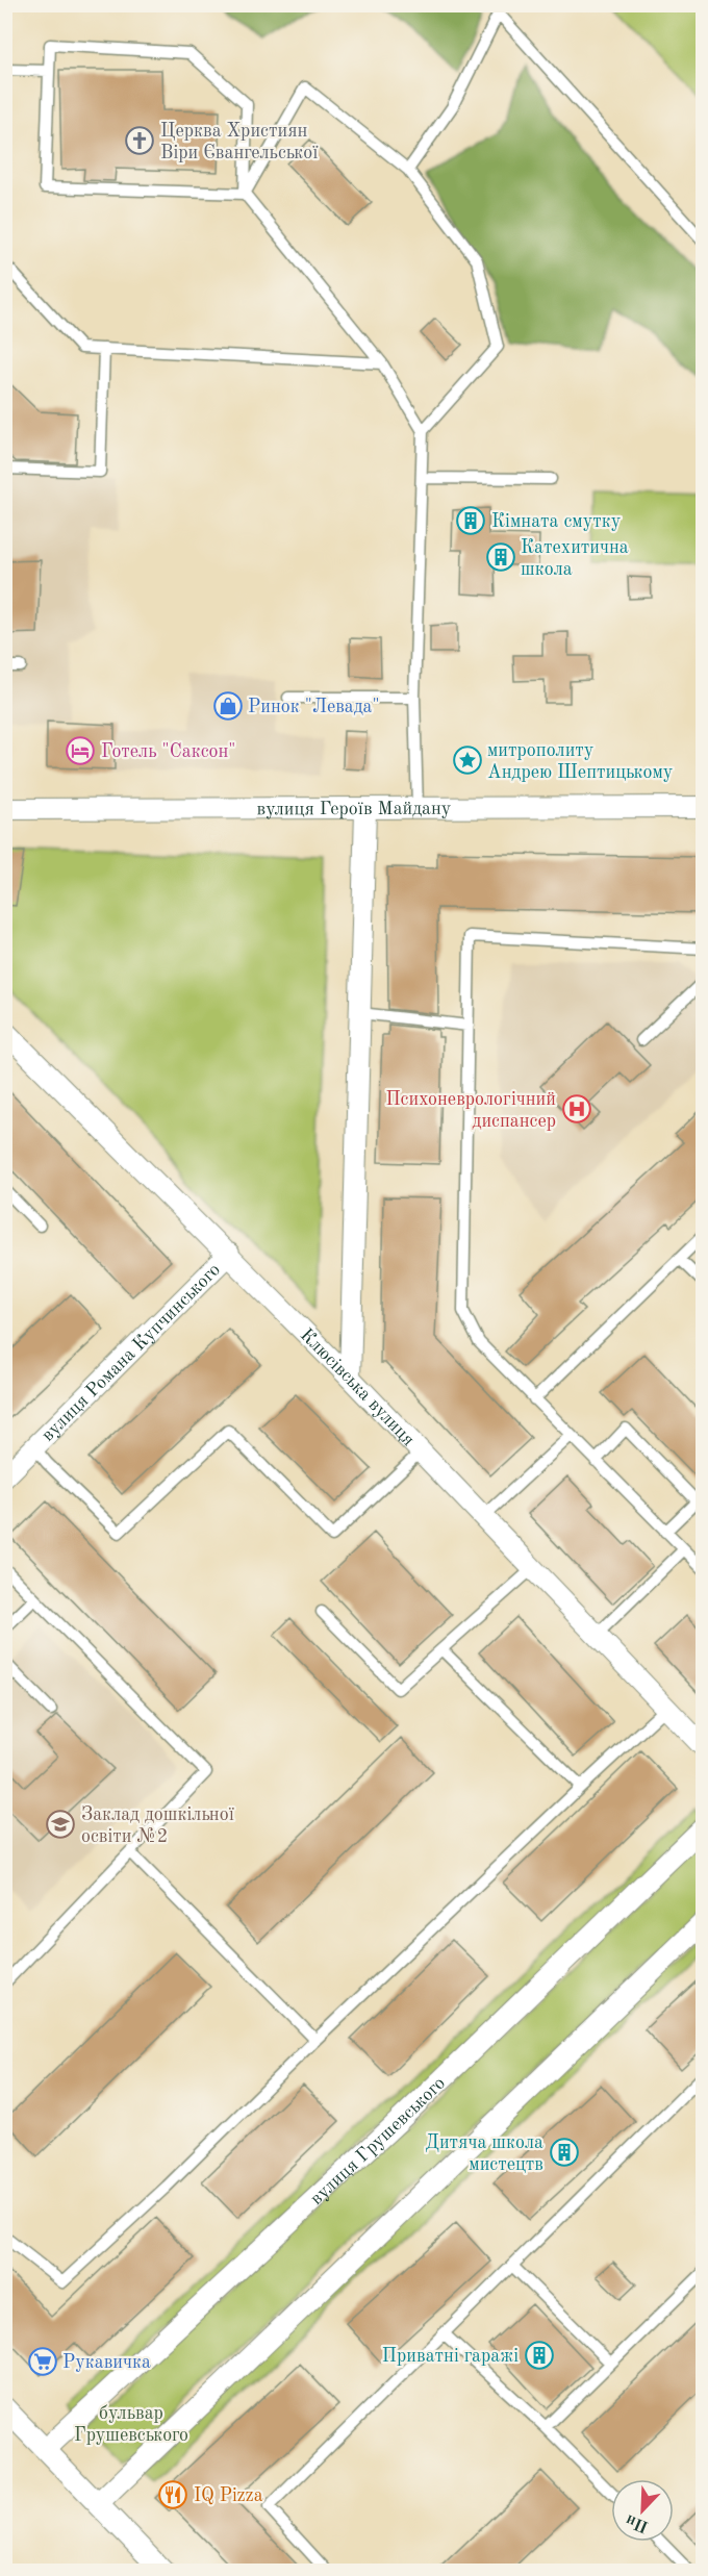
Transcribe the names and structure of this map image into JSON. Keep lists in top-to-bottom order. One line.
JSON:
{"streets":{"street":["вулиця Героїв Майдану","вулиця Романа Купчинського","Клюсівська вулиця","вулиця Грушевського"]},"crossings":[["вулиця Романа Купчинського","Клюсівська вулиця"]],"parks":["бульвар Грушевського"],"places":{"church":["Церква Християн Віри Євангельської"],"building":["Кімната смутку","Катехитична школа","Дитяча школа мистецтв","Приватні гаражі"],"shop":["Ринок \"Левада\""],"hotel":["Готель \"Саксон\""],"place":["митрополиту Андрею Шептицькому"],"hospital":["Психоневрологічний диспансер"],"school or university":["Заклад дошкільної освіти №2"],"supermarket":["Рукавичка"],"restaurant":["IQ Pizza"]},"north":"bottom left"}
